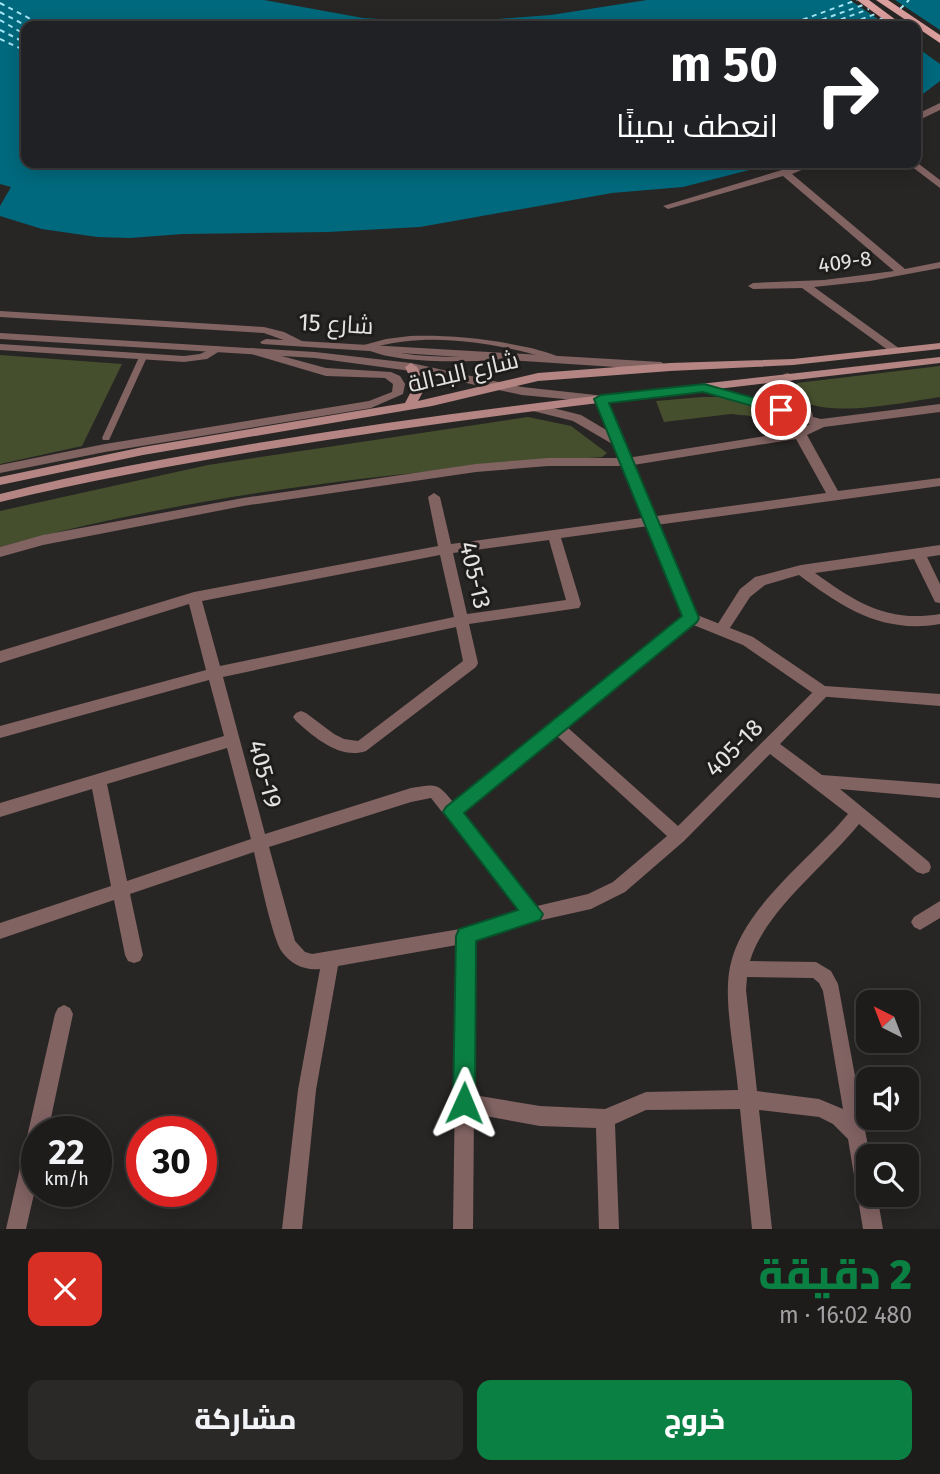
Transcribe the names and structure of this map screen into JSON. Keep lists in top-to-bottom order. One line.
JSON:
{"streets":{"main road":["شارع البدالة"],"street":["409-8","شارع 15","405-13","405-18","405-19"]},"crossings":[["شارع 15","شارع البدالة"],["405-18","405-19"]],"north":"top left","page":{"turn":["50 m","انعطف يمينًا"],"speed":"22 km/h","limit":"30","heading":["2 دقيقة","480 m · 16:02"],"buttons":["خروج","مشاركة"]}}
